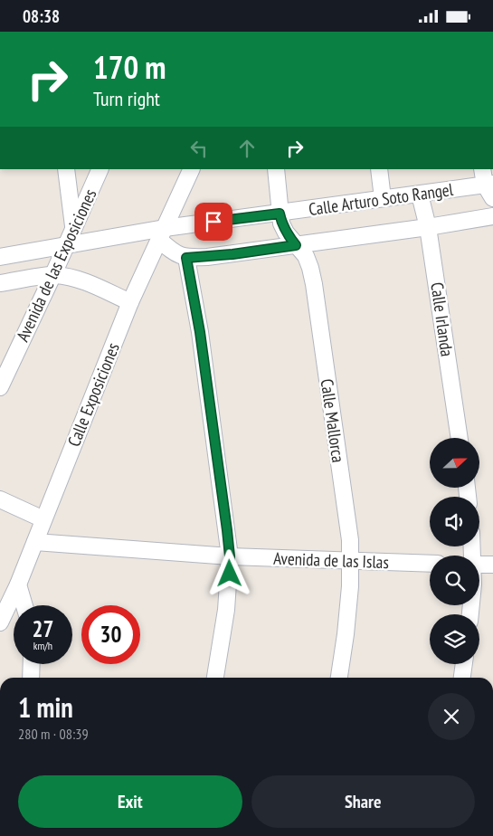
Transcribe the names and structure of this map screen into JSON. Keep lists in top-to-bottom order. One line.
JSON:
{"streets":{"street":["Calle Arturo Soto Rangel","Avenida de las Exposiciones","Calle Irlanda","Calle Exposiciones","Calle Mallorca","Avenida de las Islas"]},"crossings":[["Calle Arturo Soto Rangel","Avenida de las Exposiciones"],["Calle Arturo Soto Rangel","Calle Irlanda"],["Calle Arturo Soto Rangel","Calle Exposiciones"],["Calle Arturo Soto Rangel","Calle Mallorca"],["Calle Exposiciones","Avenida de las Islas"],["Calle Mallorca","Avenida de las Islas"]],"north":"right","page":{"status":"08:38","turn":["170 m","Turn right"],"speed":"27 km/h","limit":"30","heading":["1 min","280 m · 08:39"],"buttons":["Exit","Share"]}}
